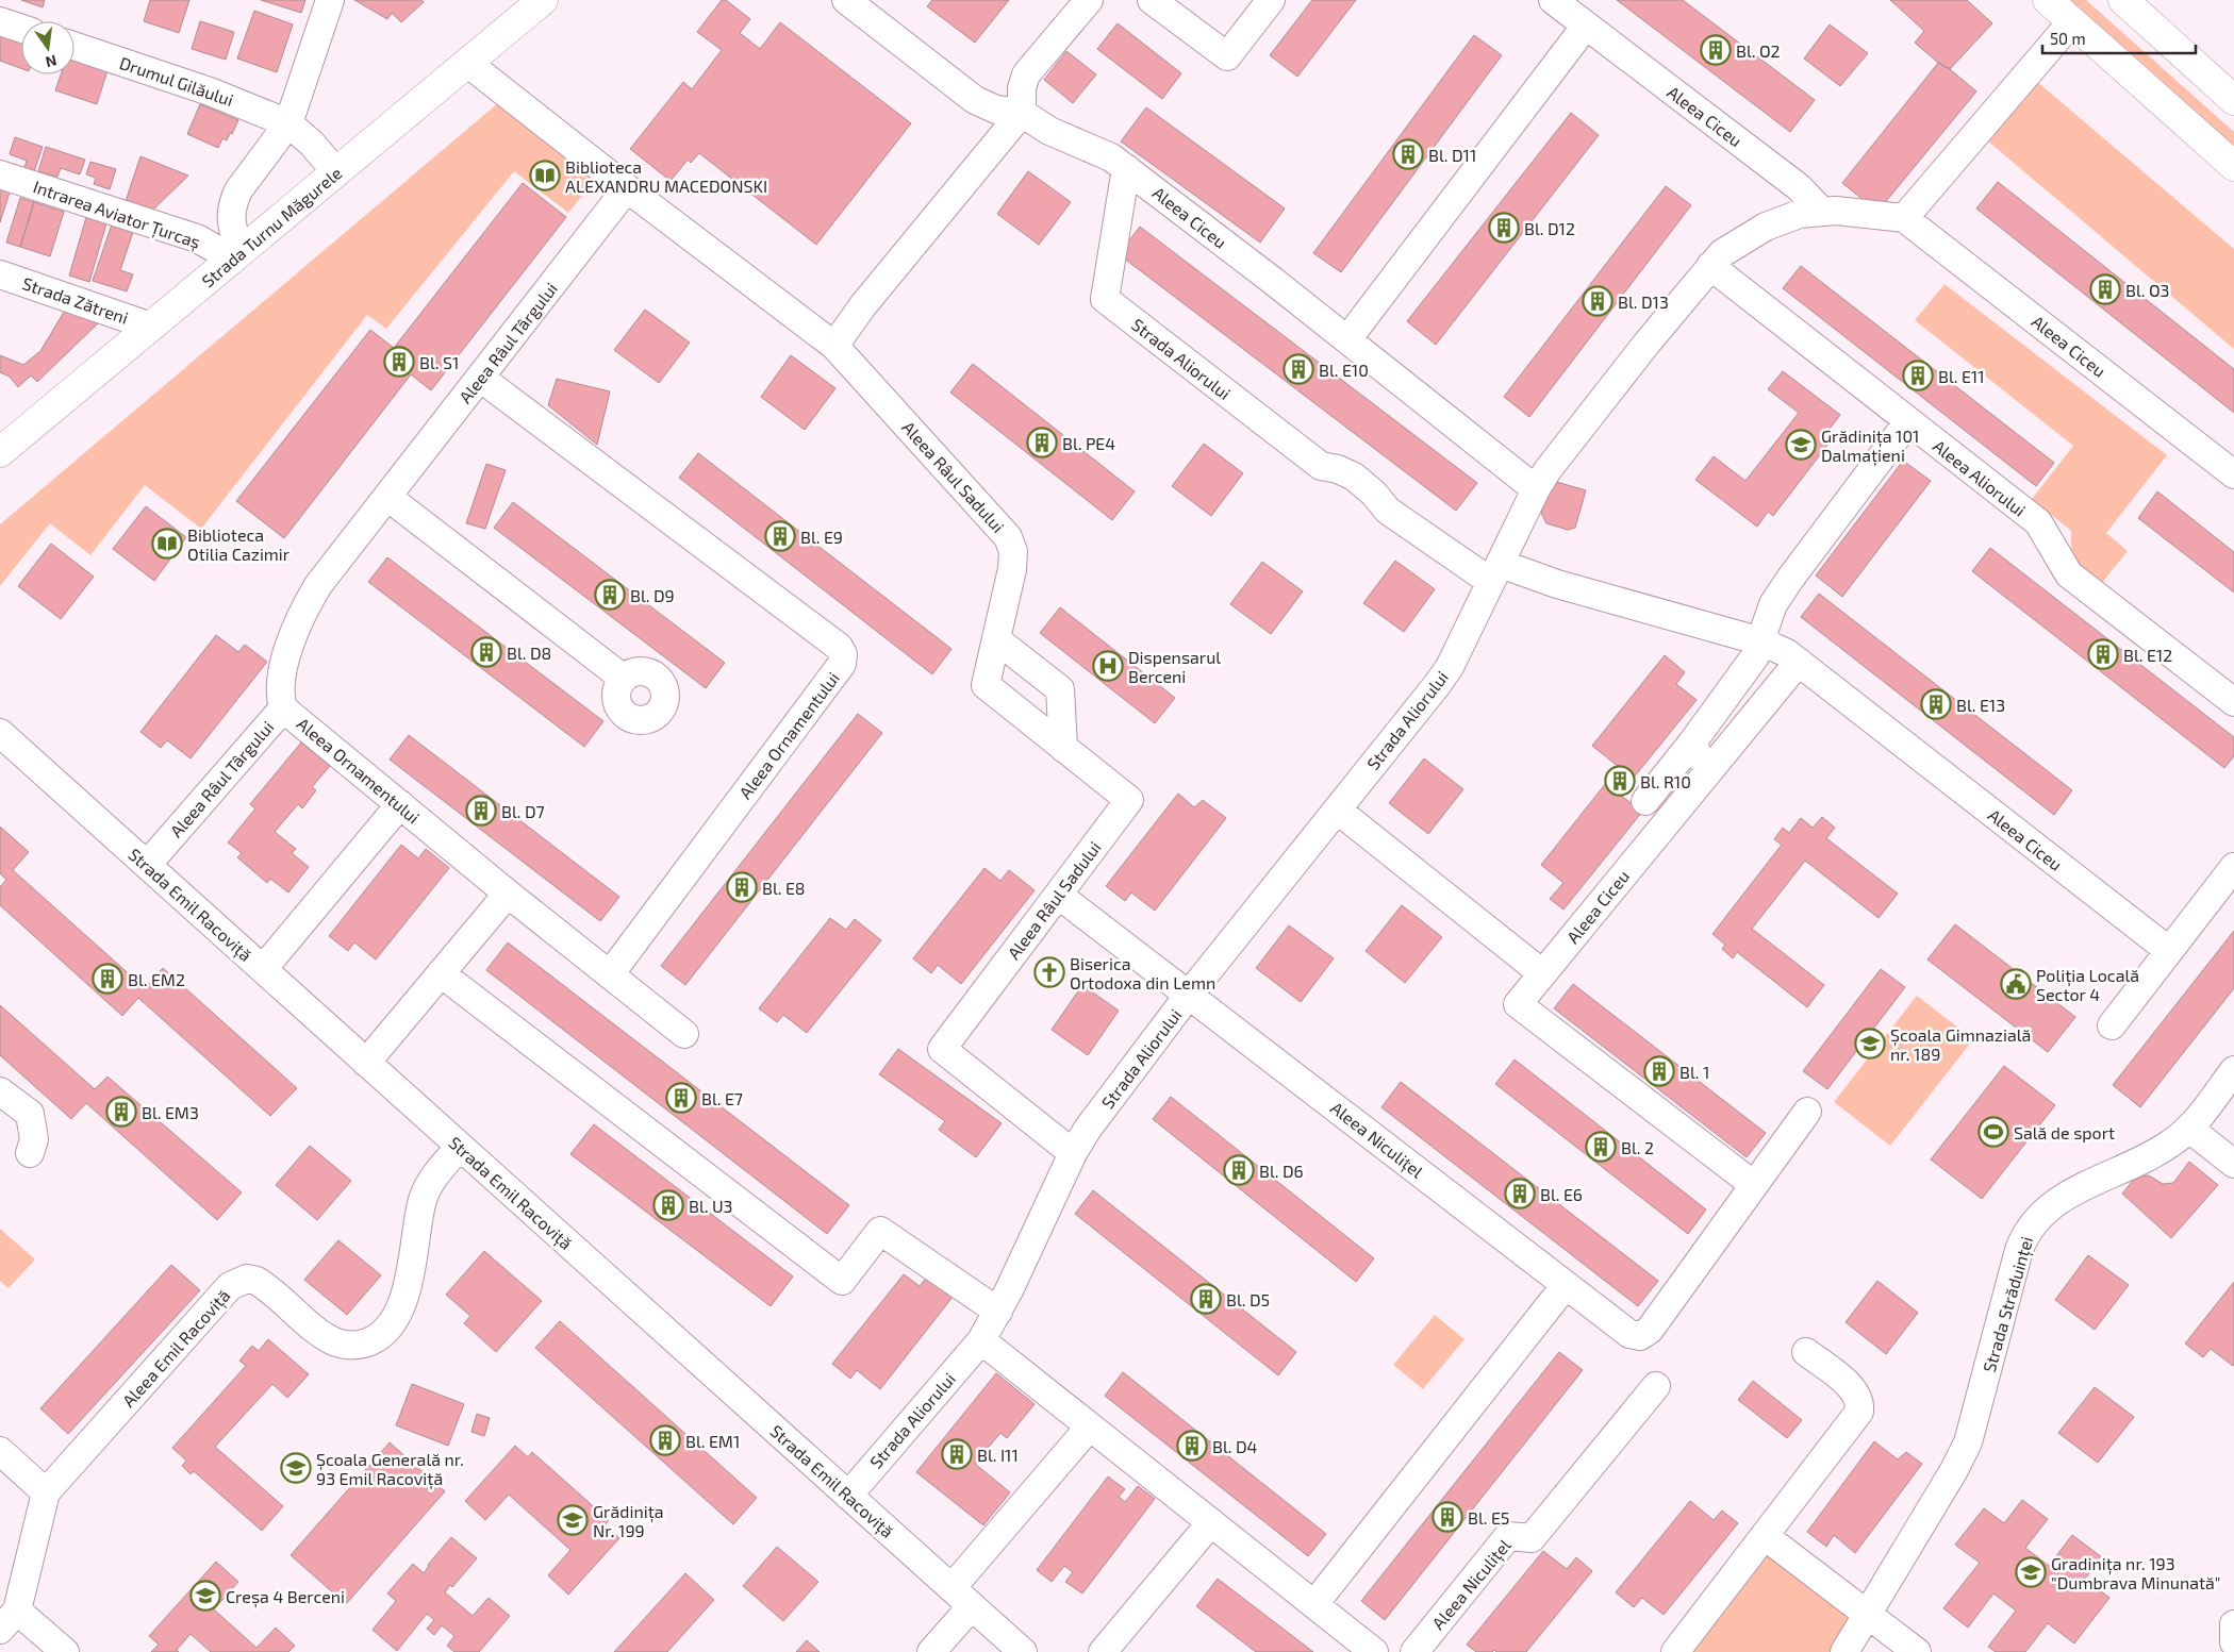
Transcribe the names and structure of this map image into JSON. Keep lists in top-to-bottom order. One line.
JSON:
{"streets":{"main road":["Strada Turnu Măgurele"],"street":["Drumul Gilăului","Aleea Ciceu","Intrarea Aviator Țurcaș","Strada Zătreni","Aleea Râul Târgului","Strada Aliorului","Aleea Râul Sadului","Aleea Aliorului","Aleea Ornamentului","Strada Emil Racoviță","Aleea Niculițel","Strada Străduinței","Aleea Emil Racoviță"]},"crossings":[["Drumul Gilăului","Strada Turnu Măgurele"],["Aleea Ciceu","Strada Aliorului"],["Aleea Ciceu","Aleea Niculițel"],["Intrarea Aviator Țurcaș","Strada Turnu Măgurele"],["Strada Turnu Măgurele","Strada Zătreni"],["Strada Turnu Măgurele","Aleea Râul Sadului"],["Aleea Râul Târgului","Aleea Râul Sadului"],["Aleea Râul Târgului","Aleea Ornamentului"],["Aleea Râul Târgului","Strada Emil Racoviță"],["Strada Aliorului","Aleea Râul Sadului"],["Strada Aliorului","Strada Emil Racoviță"],["Strada Aliorului","Aleea Niculițel"],["Aleea Râul Sadului","Aleea Niculițel"],["Strada Emil Racoviță","Aleea Emil Racoviță"]],"places":{"building":["Bl. O2","Bl. D11","Bl. D12","Bl. O3","Bl. D13","Bl. S1","Bl. E10","Bl. E11","Bl. PE4","Bl. E9","Bl. D9","Bl. D8","Bl. E12","Bl. E13","Bl. R10","Bl. D7","Bl. E8","Bl. EM2","Bl. 1","Bl. E7","Bl. EM3","Bl. 2","Bl. D6","Bl. E6","Bl. U3","Bl. D5","Bl. EM1","Bl. D4","Bl. I11","Bl. E5"],"library":["Biblioteca ALEXANDRU MACEDONSKI","Biblioteca Otilia Cazimir"],"school or university":["Grădinița 101 Dalmațieni","Școala Gimnazială nr. 189","Școala Generală nr. 93 Emil Racoviță","Grădinița Nr. 199","Gradinița nr. 193 \"Dumbrava Minunată\"","Creșa 4 Berceni"],"hospital":["Dispensarul Berceni"],"church":["Biserica Ortodoxa din Lemn"],"public building":["Poliția Locală Sector 4"],"sports":["Sală de sport"]},"scale_bar":"50 m","north":"bottom"}
